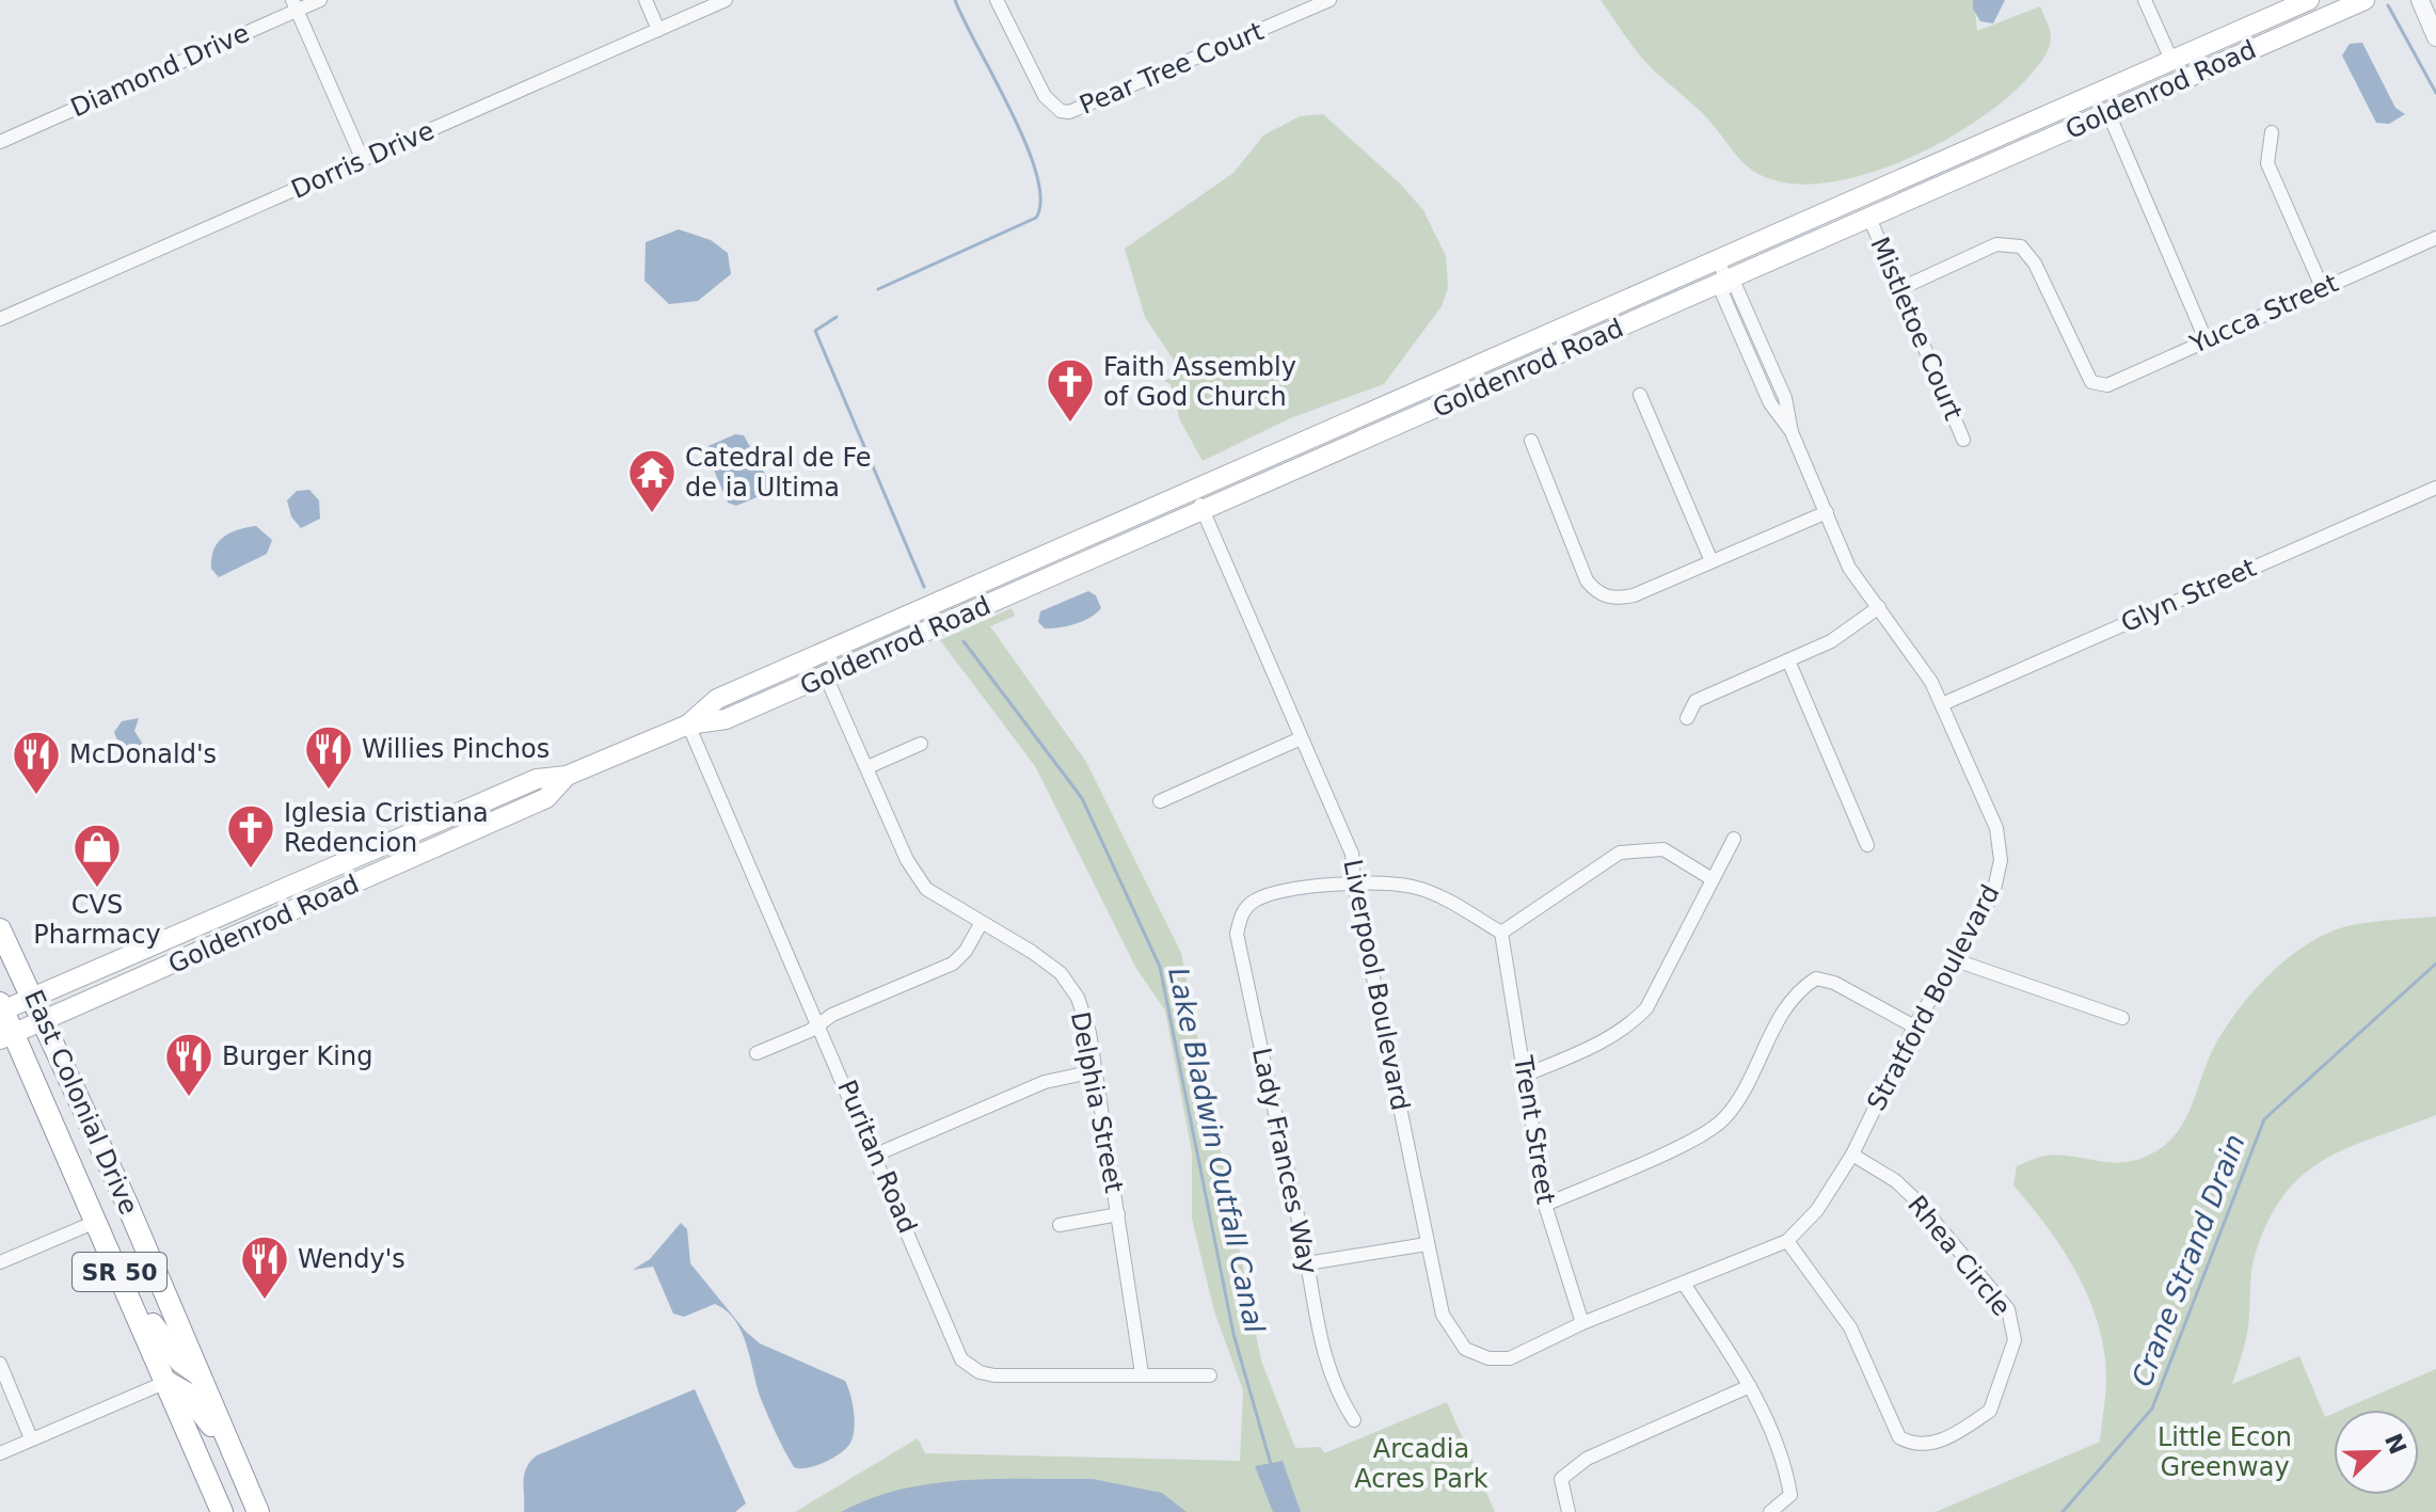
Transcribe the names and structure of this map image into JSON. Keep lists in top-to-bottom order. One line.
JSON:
{"streets":{"highway":["East Colonial Drive","SR 50"],"main road":["Goldenrod Road"],"street":["Pear Tree Court","Diamond Drive","Dorris Drive","Yucca Street","Mistletoe Court","Glyn Street","Liverpool Boulevard","Stratford Boulevard","Delphia Street","Trent Street","Puritan Road","Lady Frances Way","Rhea Circle"]},"crossings":[["Goldenrod Road","Mistletoe Court"],["Goldenrod Road","Liverpool Boulevard"],["Goldenrod Road","Stratford Boulevard"],["Goldenrod Road","East Colonial Drive"],["Goldenrod Road","Delphia Street"],["Goldenrod Road","Puritan Road"],["Yucca Street","Mistletoe Court"],["Glyn Street","Stratford Boulevard"],["Liverpool Boulevard","Stratford Boulevard"],["Liverpool Boulevard","Lady Frances Way"],["Stratford Boulevard","Trent Street"],["Stratford Boulevard","Rhea Circle"],["Delphia Street","Puritan Road"]],"water":["Lake Bladwin Outfall Canal","Crane Strand Drain"],"parks":["Little Econ Greenway","Arcadia Acres Park"],"places":{"church":["Faith Assembly of God Church","Iglesia Cristiana Redencion"],"temple":["Catedral de Fe de ia Ultima"],"restaurant":["Willies Pinchos","McDonald's","Burger King","Wendy's"],"shop":["CVS Pharmacy"]},"north":"top right"}
